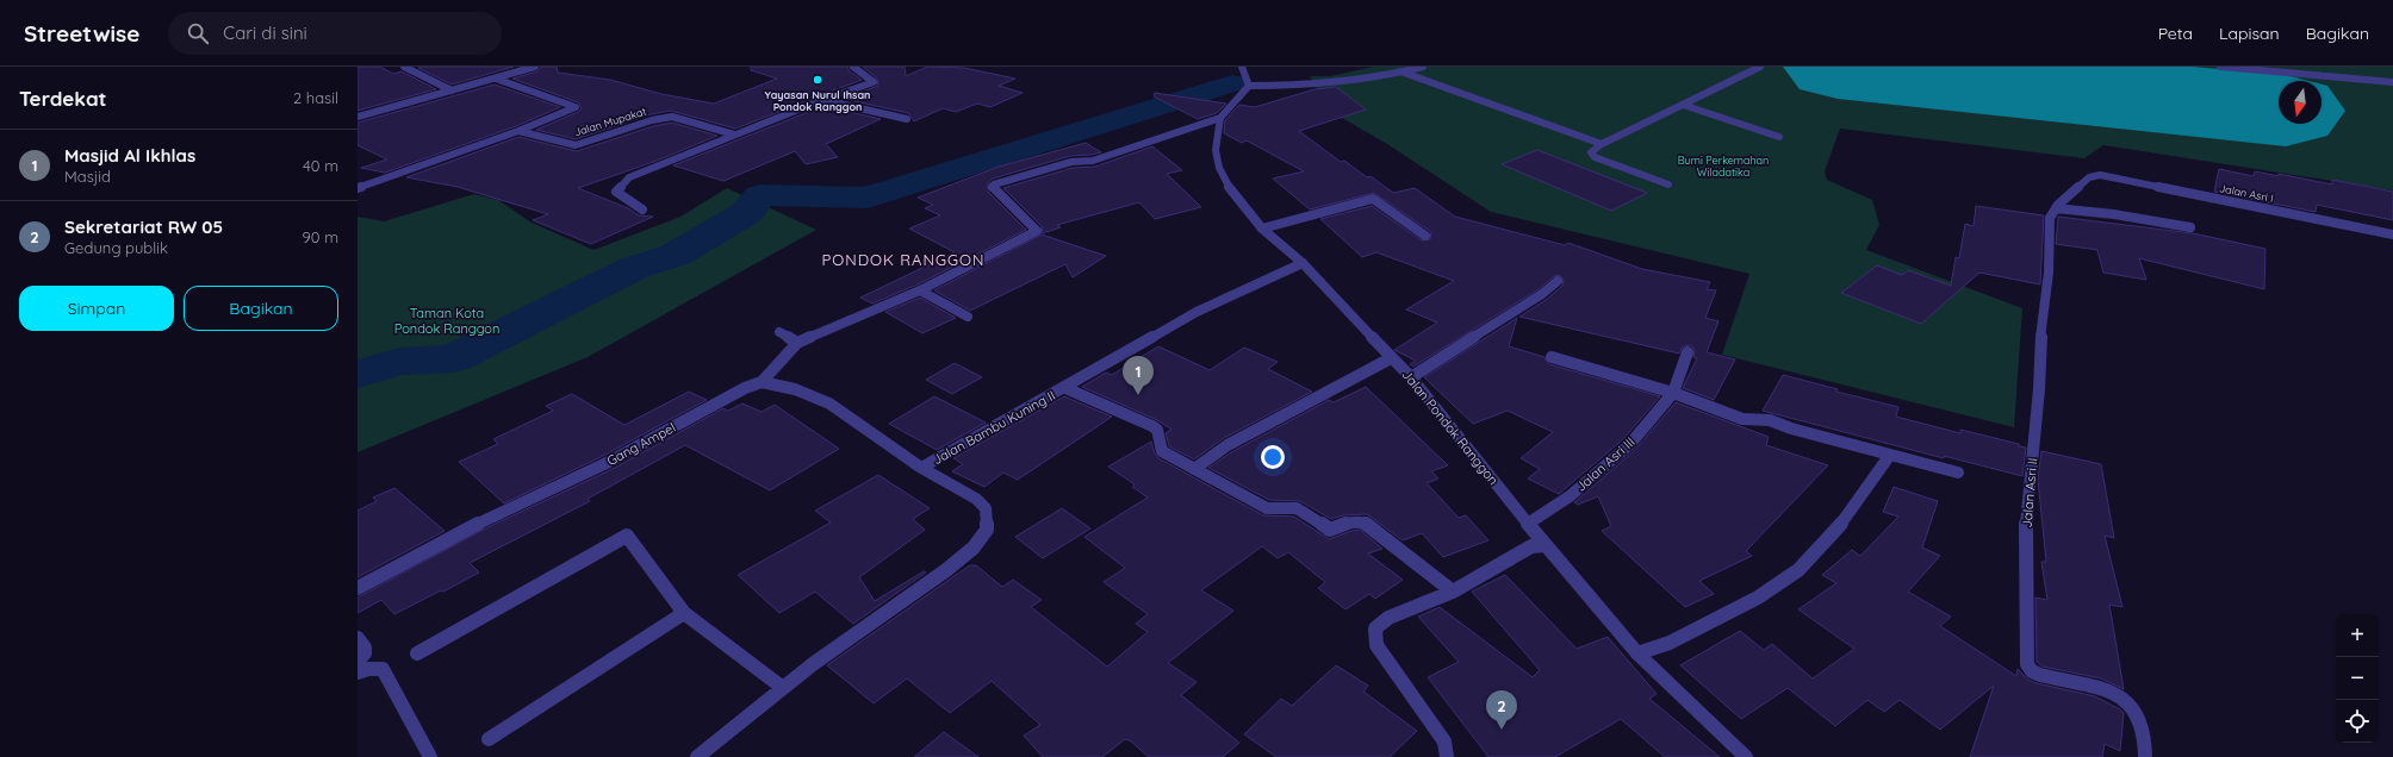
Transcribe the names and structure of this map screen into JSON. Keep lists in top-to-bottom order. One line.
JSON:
{"streets":{"street":["Jalan Mupakat","Jalan Asri I","Jalan Bambu Kuning II","Jalan Pondok Ranggon","Gang Ampel","Jalan Asri III","Jalan Asri II"]},"crossings":[["Jalan Asri I","Jalan Asri II"],["Jalan Bambu Kuning II","Jalan Pondok Ranggon"],["Jalan Pondok Ranggon","Jalan Asri III"]],"districts":["PONDOK RANGGON"],"parks":["Bumi Perkemahan Wiladatika","Taman Kota Pondok Ranggon"],"places":["Yayasan Nurul Ihsan Pondok Ranggon"],"north":"bottom","page":{"header":"Streetwise","search":"Cari di sini","nav":["Peta","Lapisan","Bagikan"],"heading":["Terdekat","2 hasil"],"list":[{"mark":"1","name":"Masjid Al Ikhlas","note":"Masjid","value":"40 m"},{"mark":"2","name":"Sekretariat RW 05","note":"Gedung publik","value":"90 m"}],"buttons":["Simpan","Bagikan"],"pins":["1","2"],"map_buttons":["+","−"]}}
